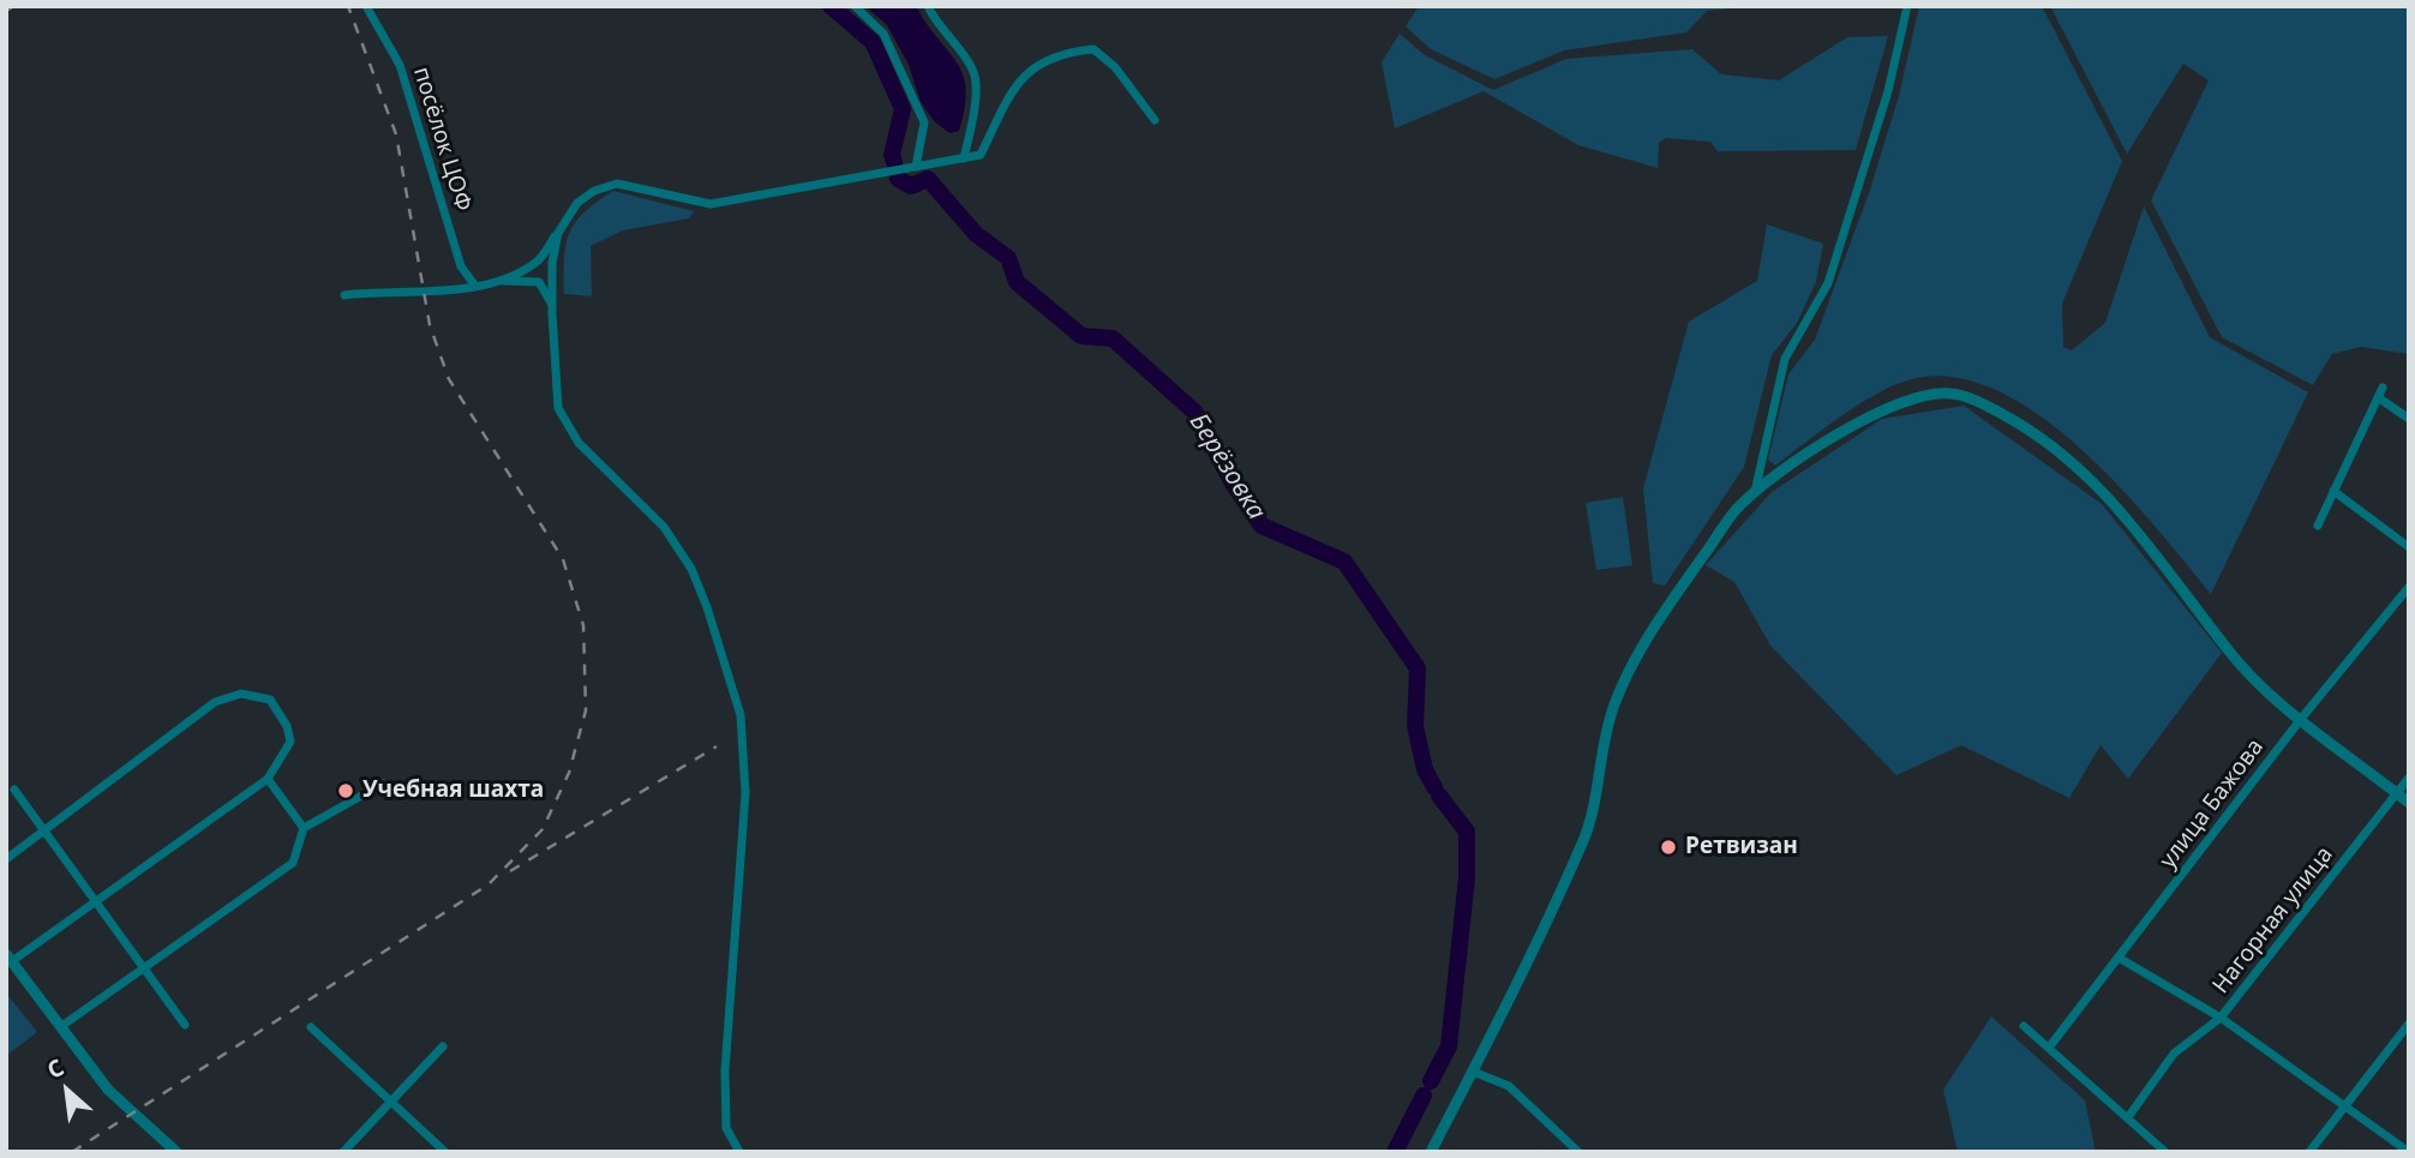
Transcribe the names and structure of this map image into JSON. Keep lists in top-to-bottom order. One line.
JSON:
{"streets":{"street":["посёлок ЦОФ","улица Бажова","Нагорная улица"]},"water":["Берёзовка"],"places":["Учебная шахта","Ретвизан"],"north":"top left"}
